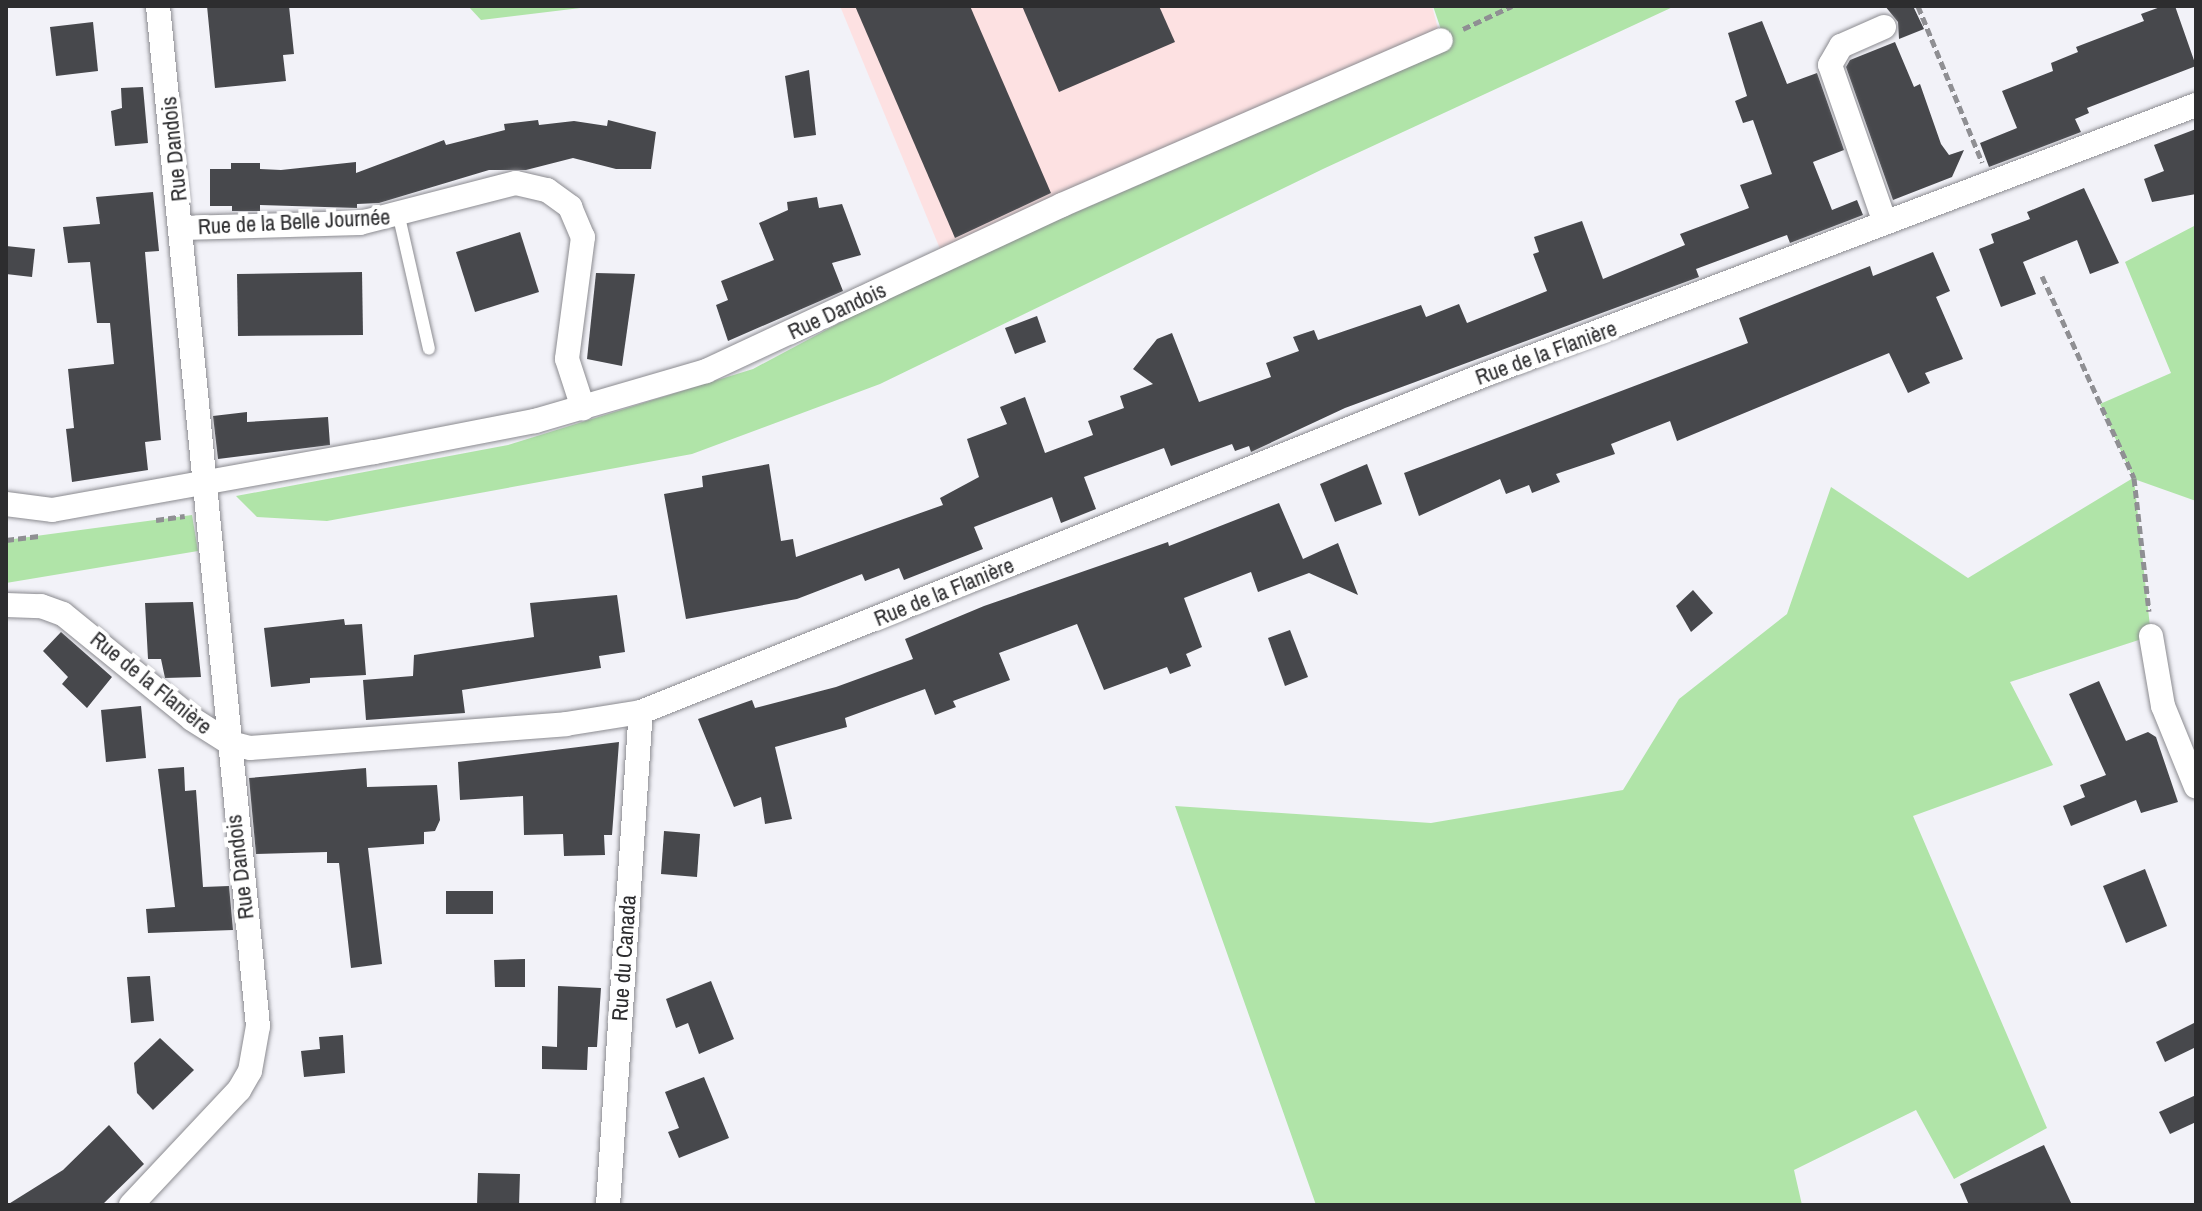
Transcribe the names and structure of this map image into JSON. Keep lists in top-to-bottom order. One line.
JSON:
{"streets":{"street":["Rue Dandois","Rue de la Belle Journée","Rue de la Flanière","Rue du Canada"]},"crossings":[["Rue Dandois","Rue de la Belle Journée"],["Rue Dandois","Rue de la Flanière"],["Rue de la Flanière","Rue du Canada"]]}
